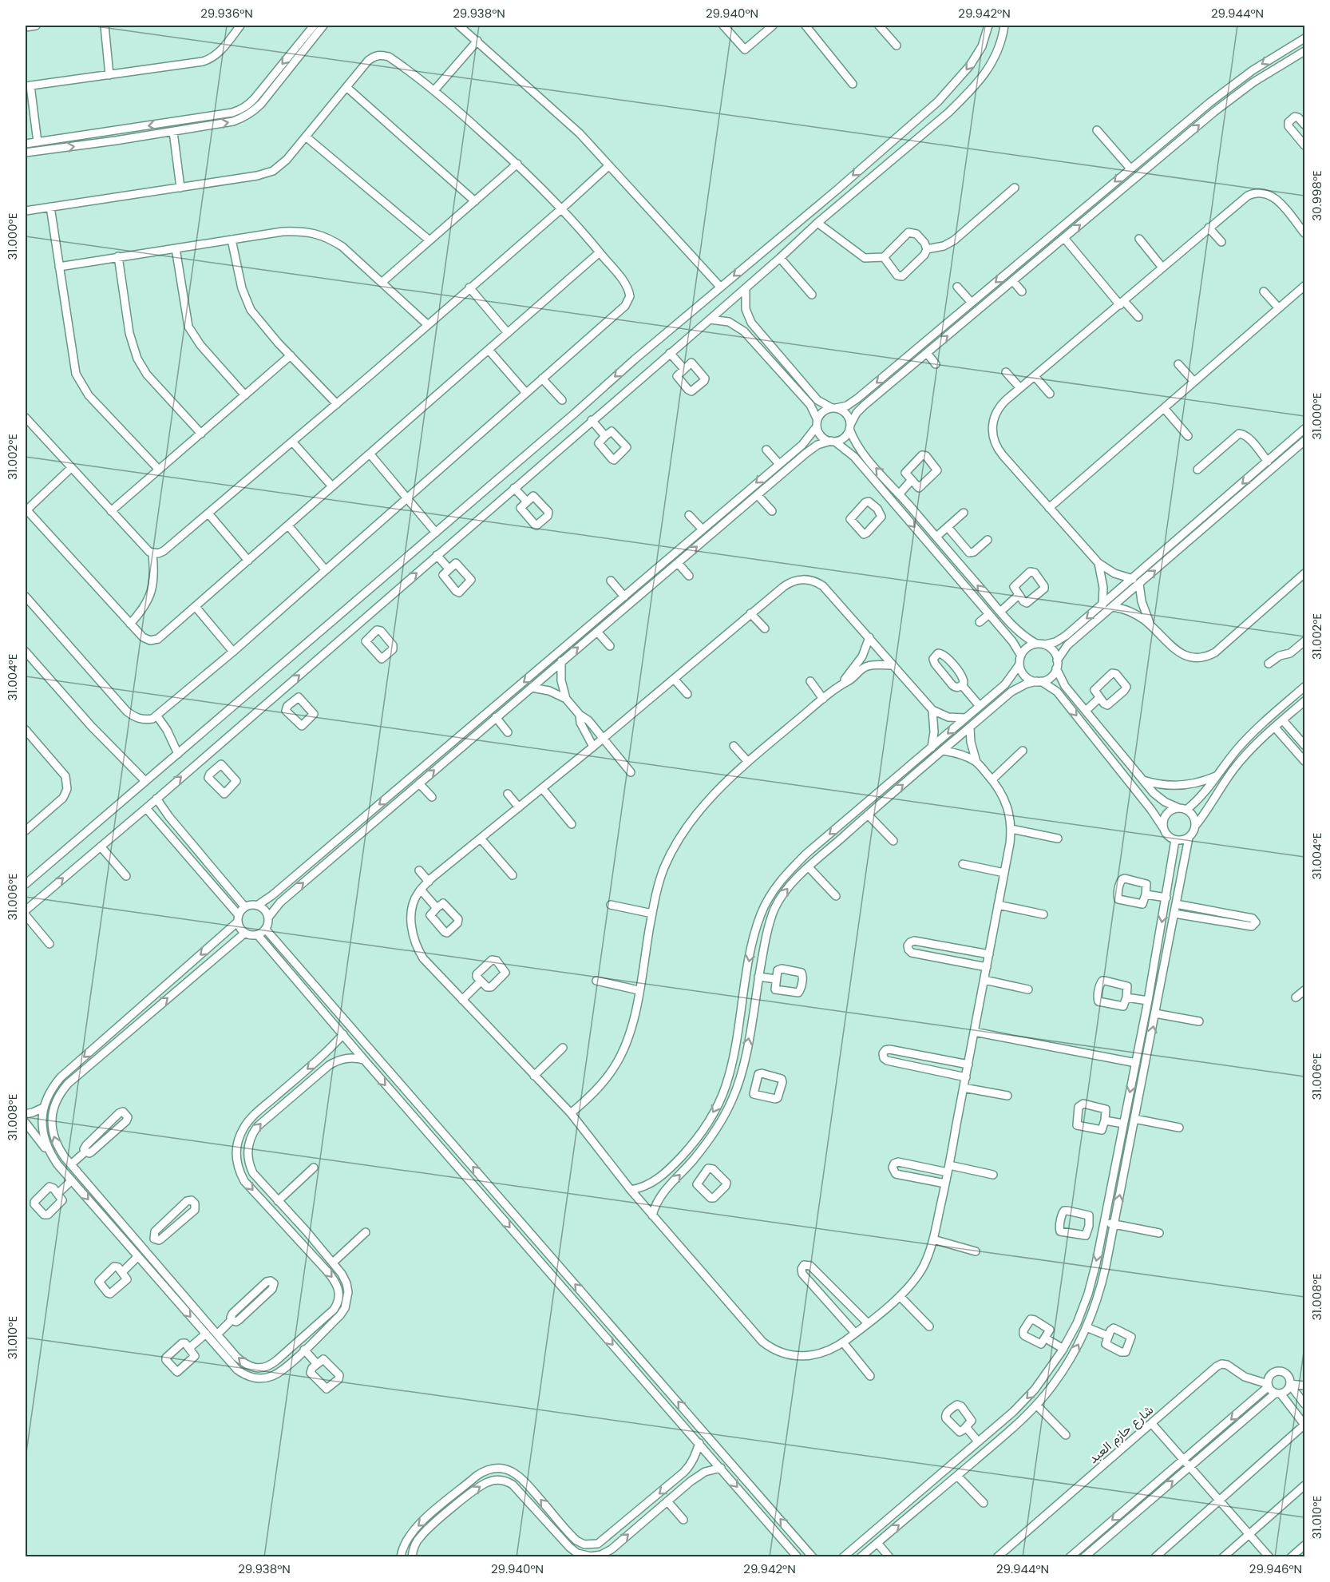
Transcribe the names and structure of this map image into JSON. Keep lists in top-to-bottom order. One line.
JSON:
{"streets":{"street":["شارع حازم العبد"]},"coordinates":["29.936°N","29.938°N","29.940°N","29.942°N","29.944°N","30.998°E","31.000°E","31.002°E","31.004°E","31.006°E","31.008°E","31.010°E","29.946°N"]}
